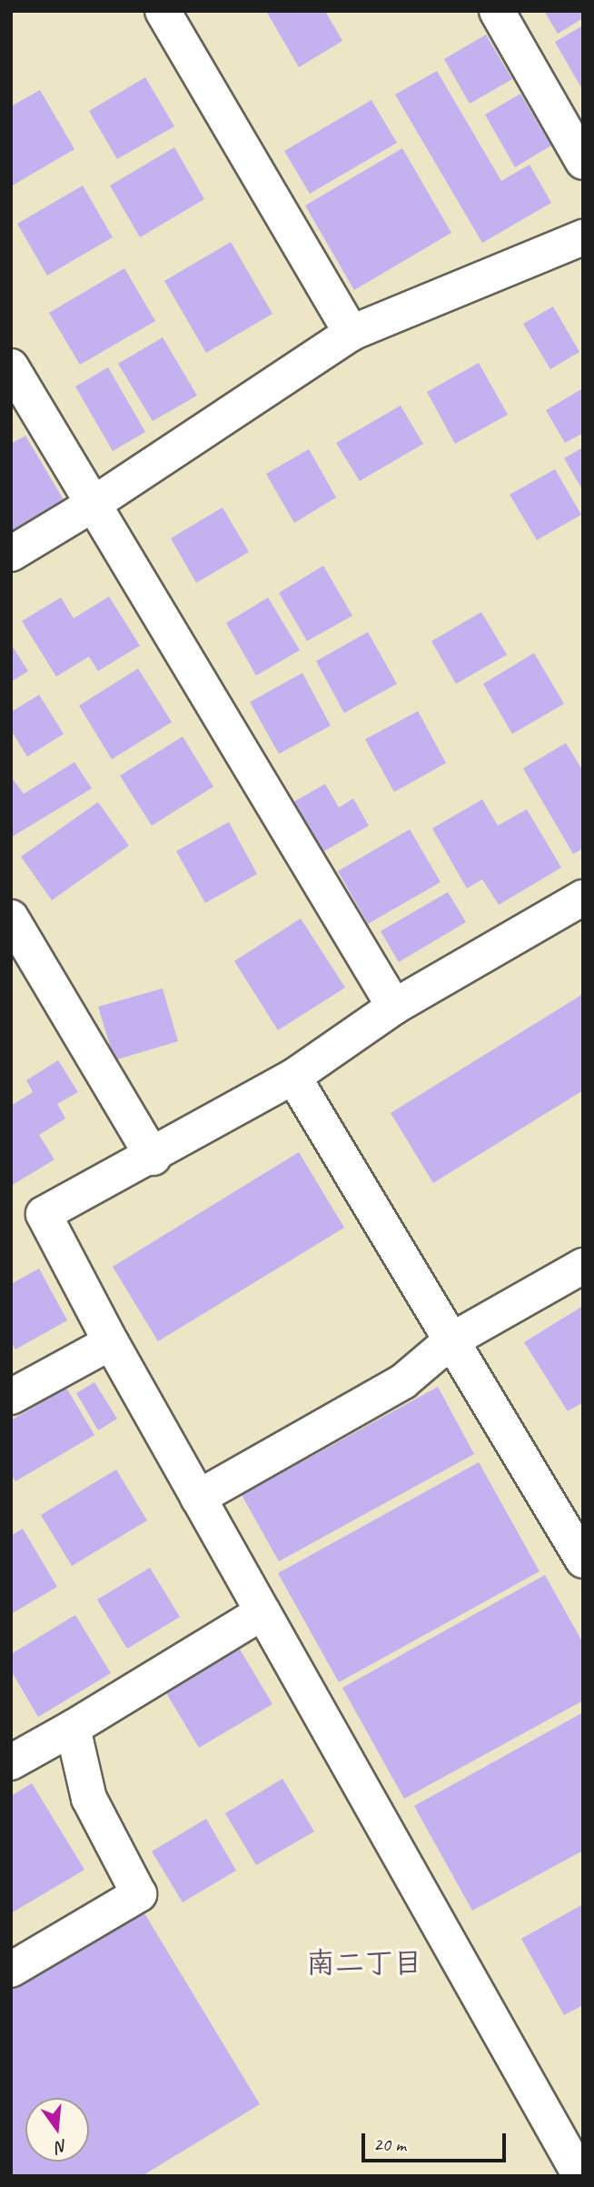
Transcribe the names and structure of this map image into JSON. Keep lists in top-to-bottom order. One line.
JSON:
{"districts":["南二丁目"],"scale_bar":"20 m","north":"bottom"}
